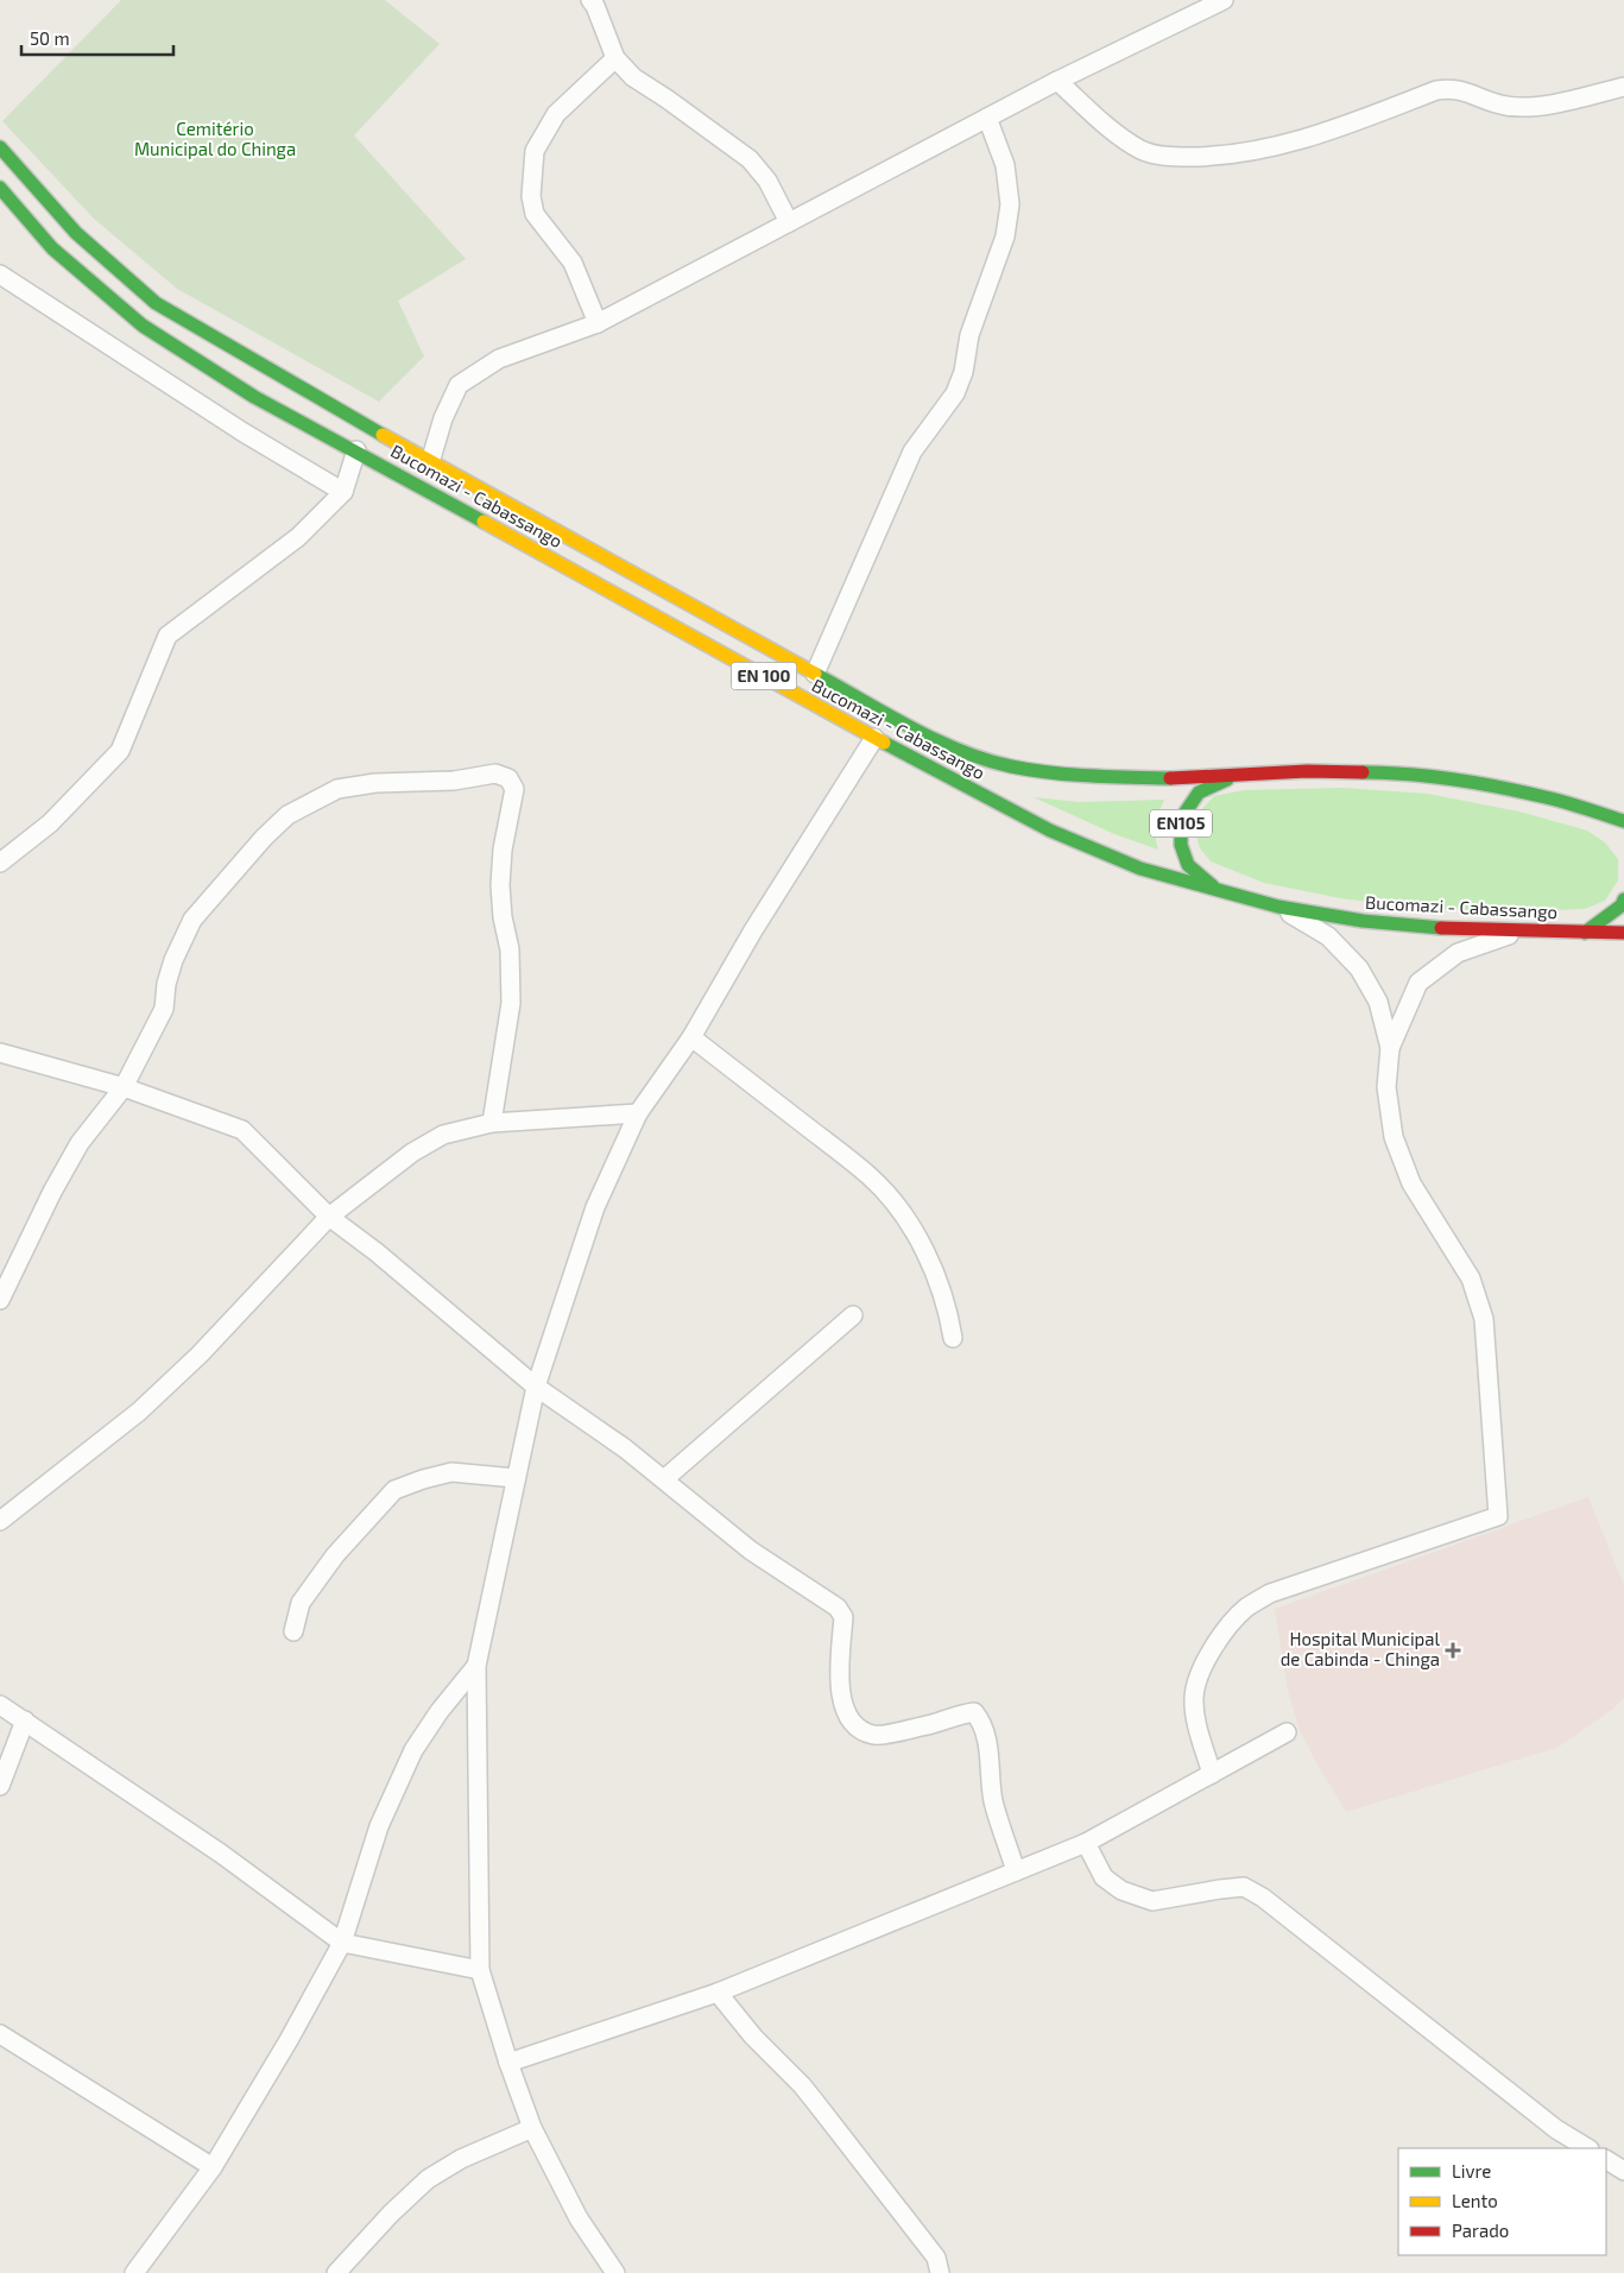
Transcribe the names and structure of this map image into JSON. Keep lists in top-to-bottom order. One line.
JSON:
{"streets":{"main road":["Bucomazi - Cabassango","EN 100","EN105"]},"crossings":[["Bucomazi - Cabassango","EN105"]],"parks":["Cemitério Municipal do Chinga"],"places":{"health":["Hospital Municipal de Cabinda - Chinga"]},"legend":["Livre","Lento","Parado"],"scale_bar":"50 m"}
